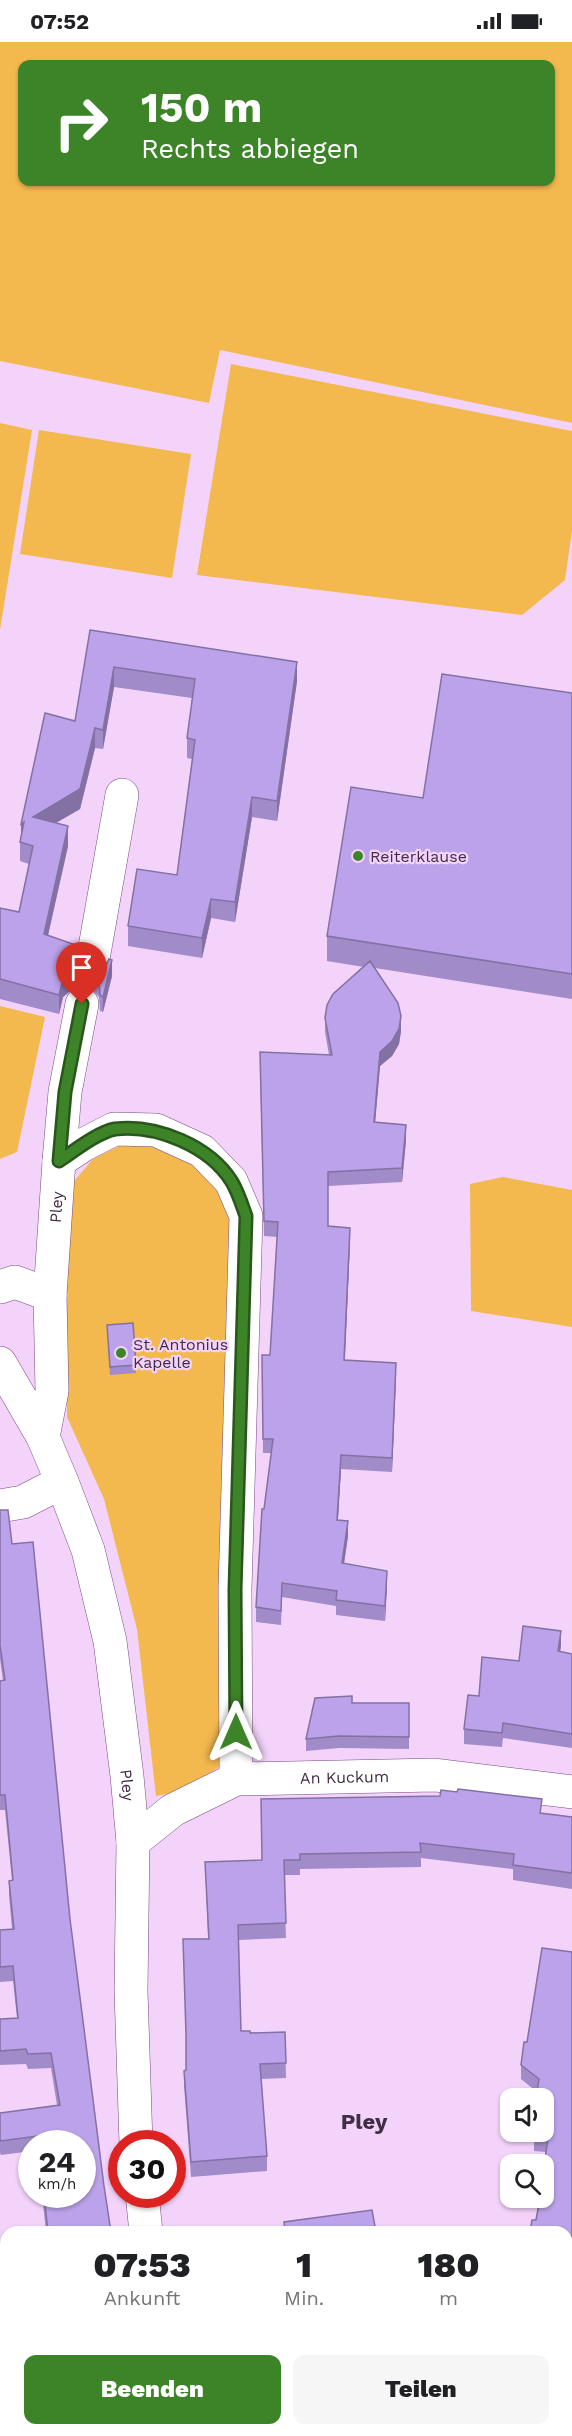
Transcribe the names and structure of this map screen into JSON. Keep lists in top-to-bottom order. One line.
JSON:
{"streets":{"street":["Pley","An Kuckum"]},"crossings":[["Pley","An Kuckum"]],"districts":["Pley"],"places":["Reiterklause","St. Antonius Kapelle"],"page":{"status":"07:52","turn":["150 m","Rechts abbiegen"],"speed":"24 km/h","limit":"30","eta":["07:53","Ankunft","1","Min.","180","m"],"buttons":["Beenden","Teilen"]}}
